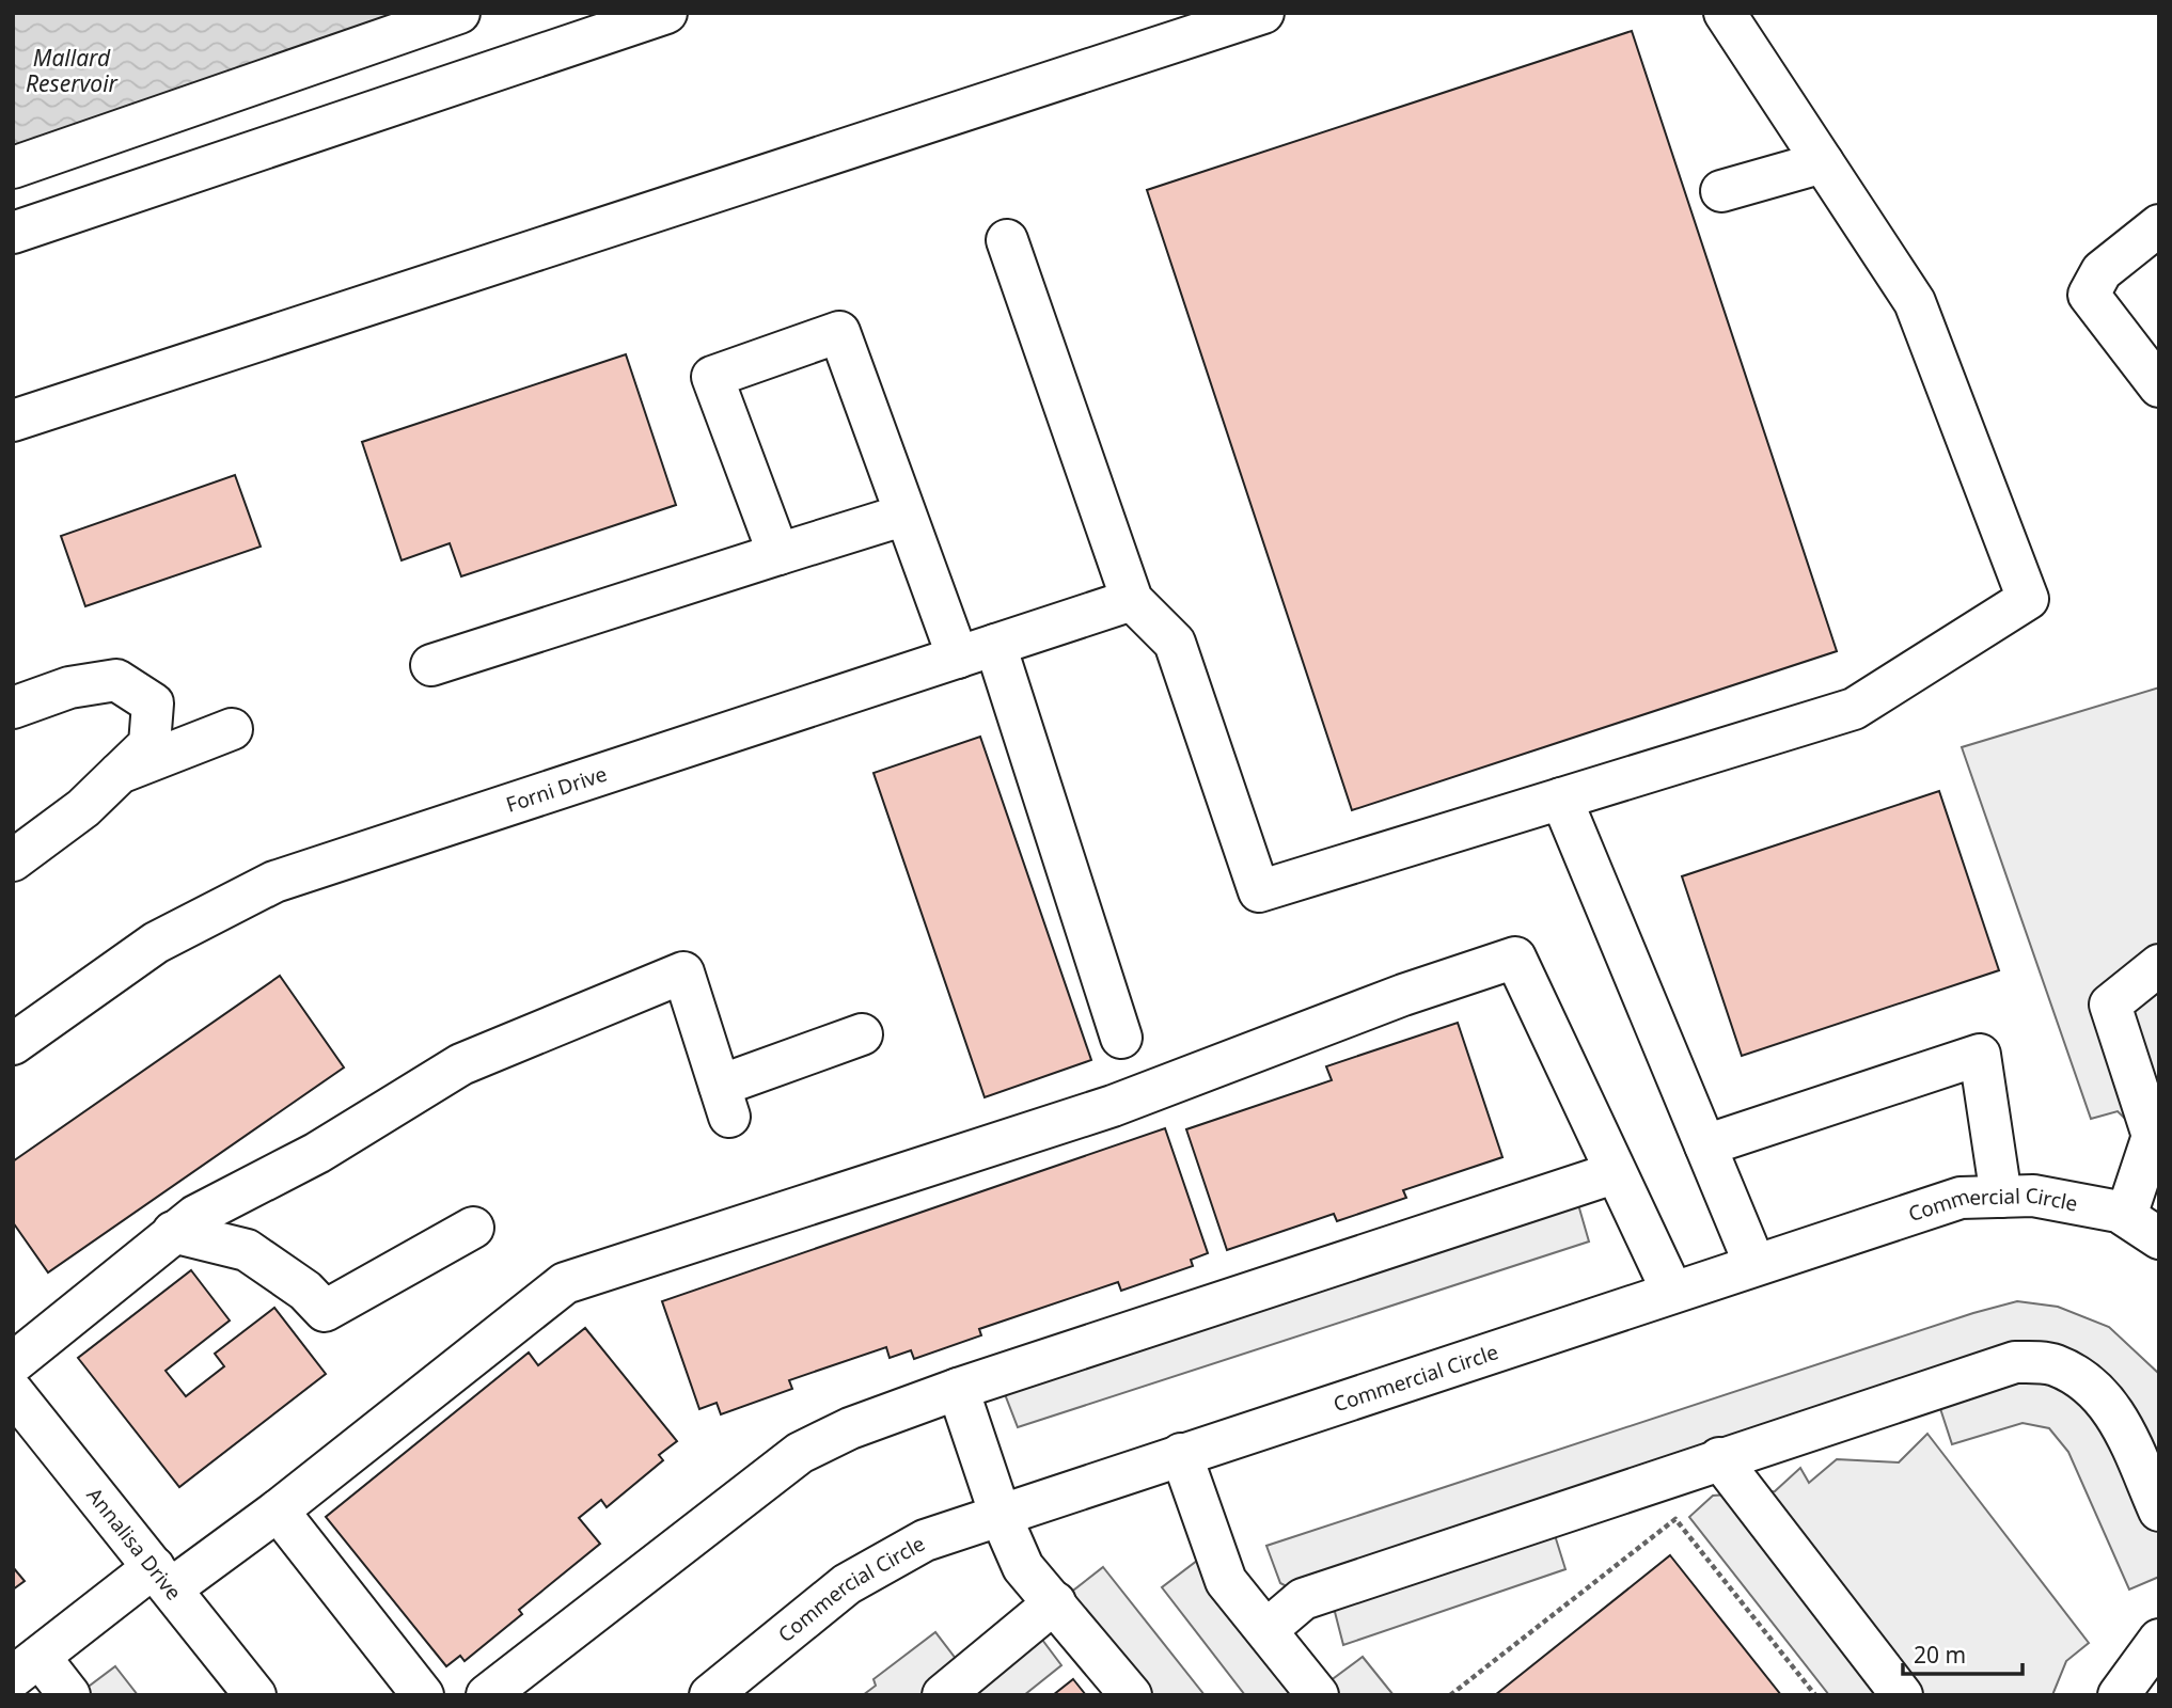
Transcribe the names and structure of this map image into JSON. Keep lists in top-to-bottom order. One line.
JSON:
{"streets":{"street":["Forni Drive","Commercial Circle","Annalisa Drive"]},"water":["Mallard Reservoir"],"scale_bar":"20 m"}
